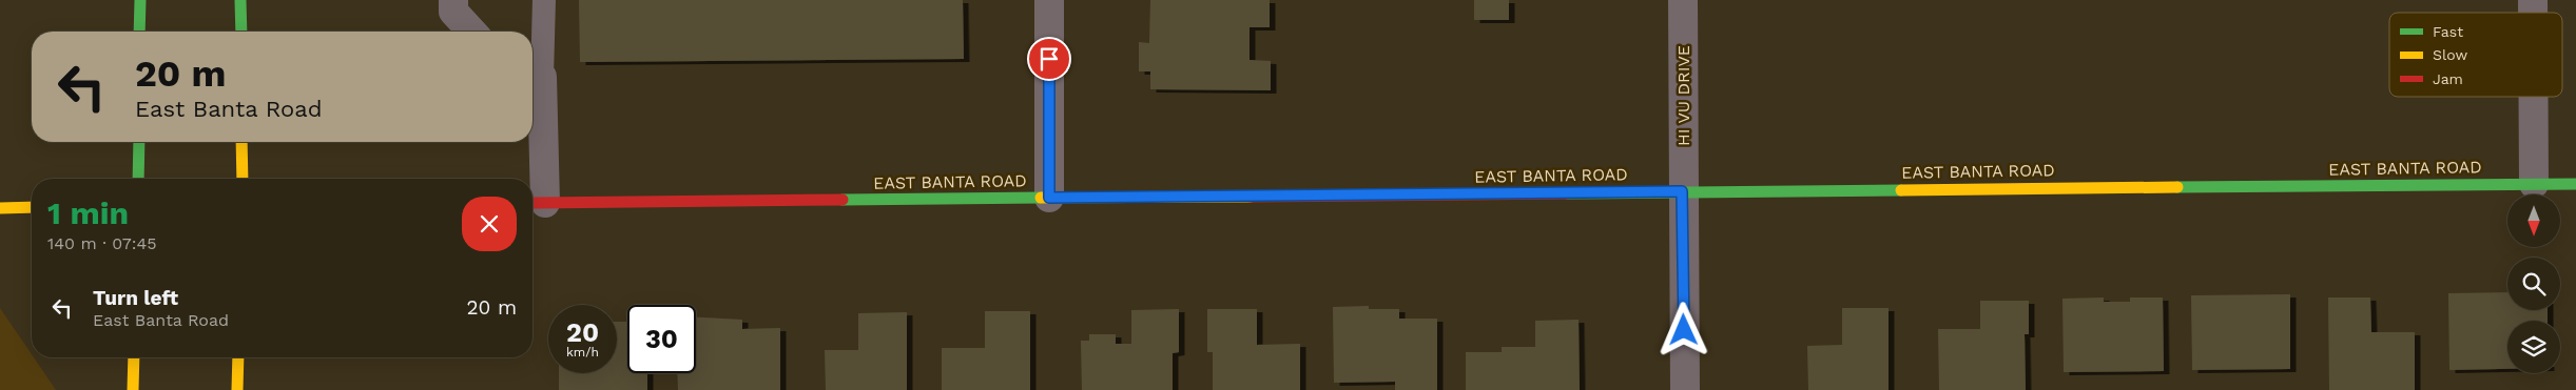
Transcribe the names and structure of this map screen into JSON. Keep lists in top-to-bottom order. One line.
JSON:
{"streets":{"street":["HI VU DRIVE","EAST BANTA ROAD"]},"crossings":[["HI VU DRIVE","EAST BANTA ROAD"]],"legend":["Fast","Slow","Jam"],"north":"bottom","page":{"turn":["20 m","East Banta Road"],"heading":["1 min","140 m · 07:45"],"list":[{"name":"Turn left","note":"East Banta Road","value":"20 m"}],"speed":"20 km/h","limit":"30"}}
